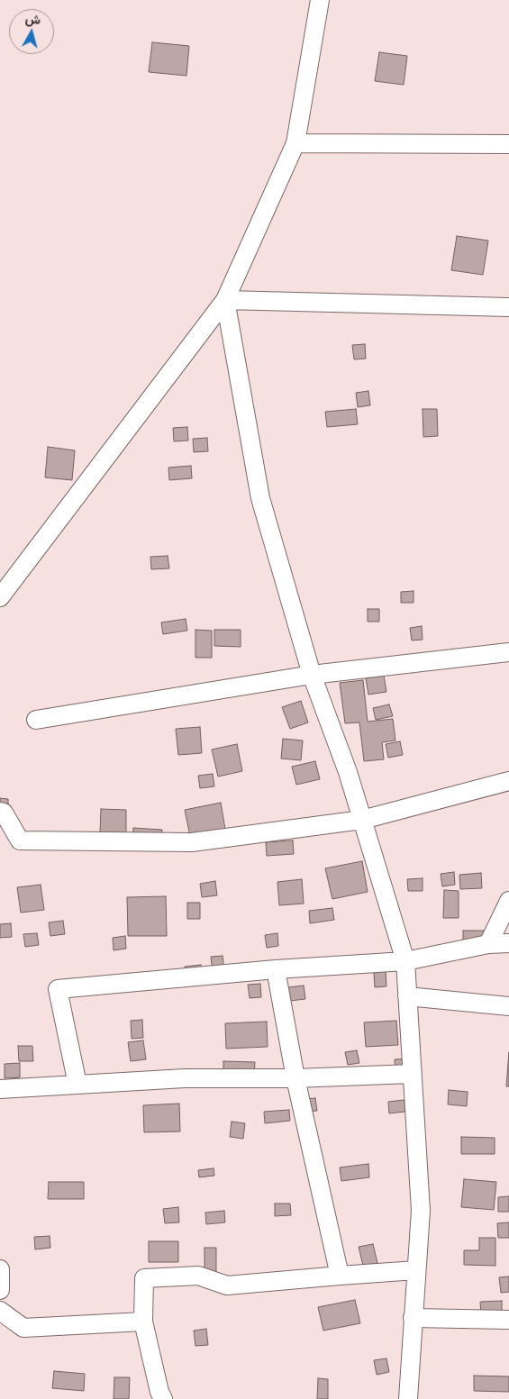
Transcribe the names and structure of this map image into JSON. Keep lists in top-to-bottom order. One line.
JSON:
{"north":"top"}
